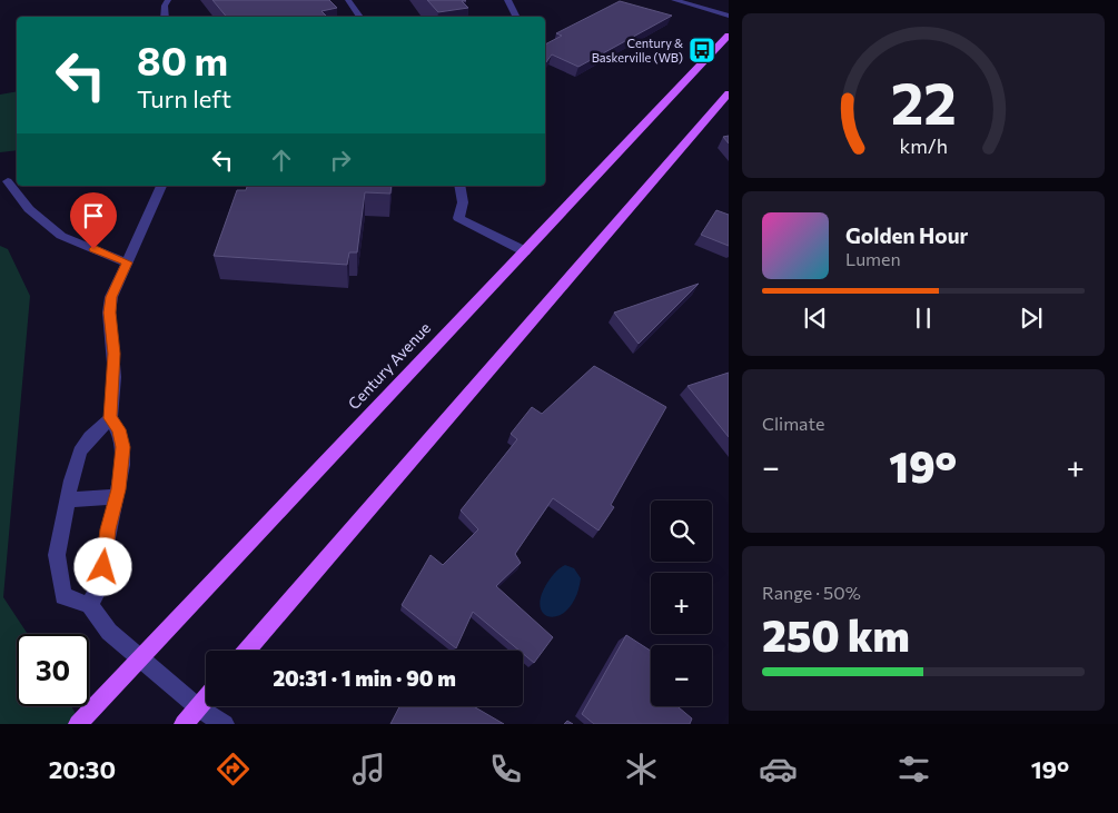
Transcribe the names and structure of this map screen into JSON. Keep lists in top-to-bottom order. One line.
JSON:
{"streets":{"main road":["Century Avenue"]},"places":{"bus stop":["Century & Baskerville (WB)"]},"page":{"turn":["80 m","Turn left"],"song":["Golden Hour","Lumen"],"tile":["Climate",["Range · 50%","250 km"]],"heat":["−","19°","+"],"map_buttons":["+","−"],"limit":"30","trip":"20:31 · 1 min · 90 m","tabs":["20:30","19°"],"gauge":["22","km/h"]}}
